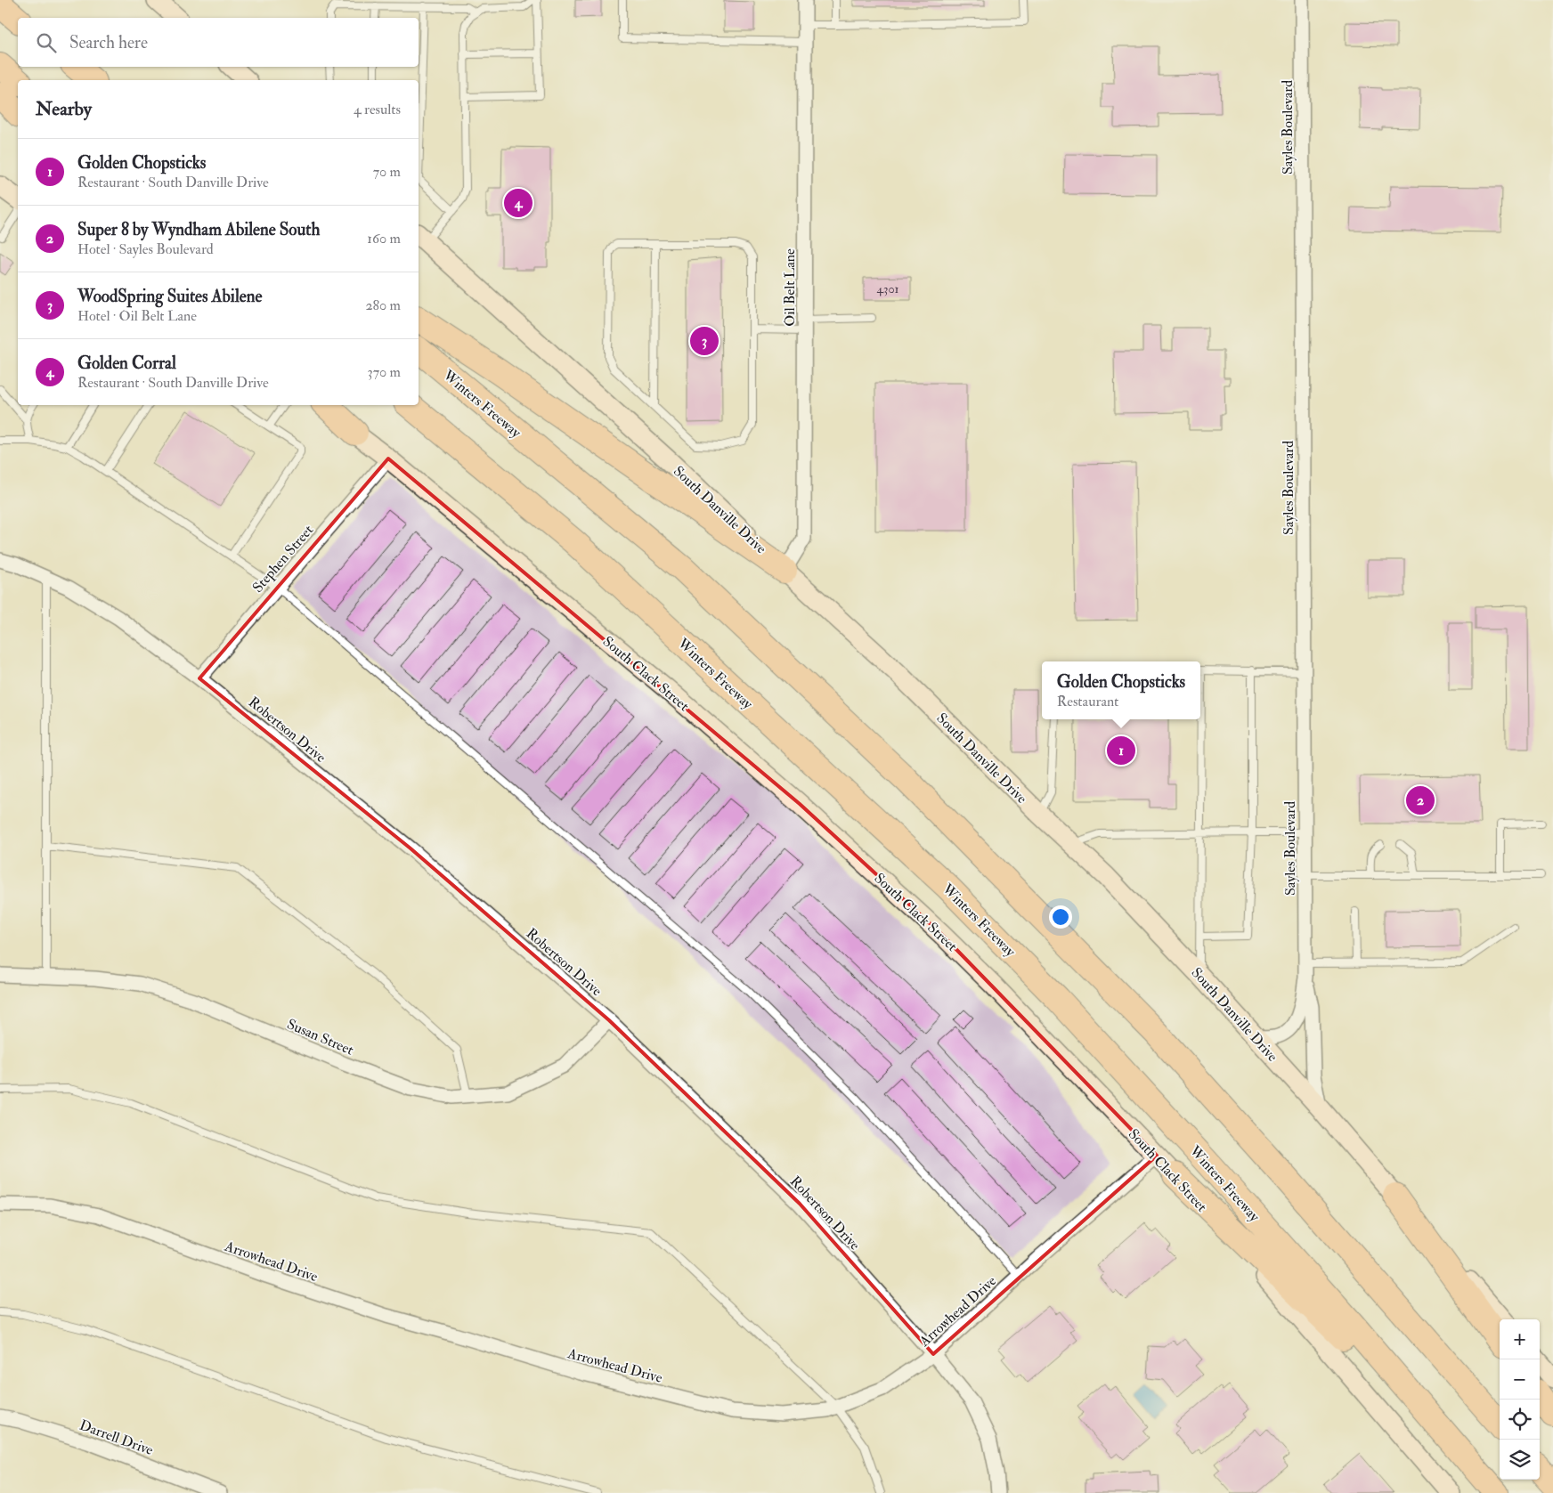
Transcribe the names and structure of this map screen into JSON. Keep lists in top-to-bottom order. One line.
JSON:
{"streets":{"highway":["Winters Freeway"],"main road":["South Danville Drive","South Clack Street"],"street":["Sayles Boulevard","Oil Belt Lane","Stephen Street","Robertson Drive","Susan Street","Arrowhead Drive","Darrell Drive"]},"crossings":[["Sayles Boulevard","South Danville Drive"],["Oil Belt Lane","South Danville Drive"],["Stephen Street","South Clack Street"],["Stephen Street","Robertson Drive"],["South Clack Street","Arrowhead Drive"],["Robertson Drive","Susan Street"],["Robertson Drive","Arrowhead Drive"]],"house_numbers":["4301"],"page":{"search":"Search here","heading":["Nearby","4 results"],"list":[{"mark":"1","name":"Golden Chopsticks","note":"Restaurant · South Danville Drive","value":"70 m"},{"mark":"2","name":"Super 8 by Wyndham Abilene South","note":"Hotel · Sayles Boulevard","value":"160 m"},{"mark":"3","name":"WoodSpring Suites Abilene","note":"Hotel · Oil Belt Lane","value":"280 m"},{"mark":"4","name":"Golden Corral","note":"Restaurant · South Danville Drive","value":"370 m"}],"pins":["4","3","1","2"],"popup":["Golden Chopsticks","Restaurant"],"map_buttons":["+","−"]}}
